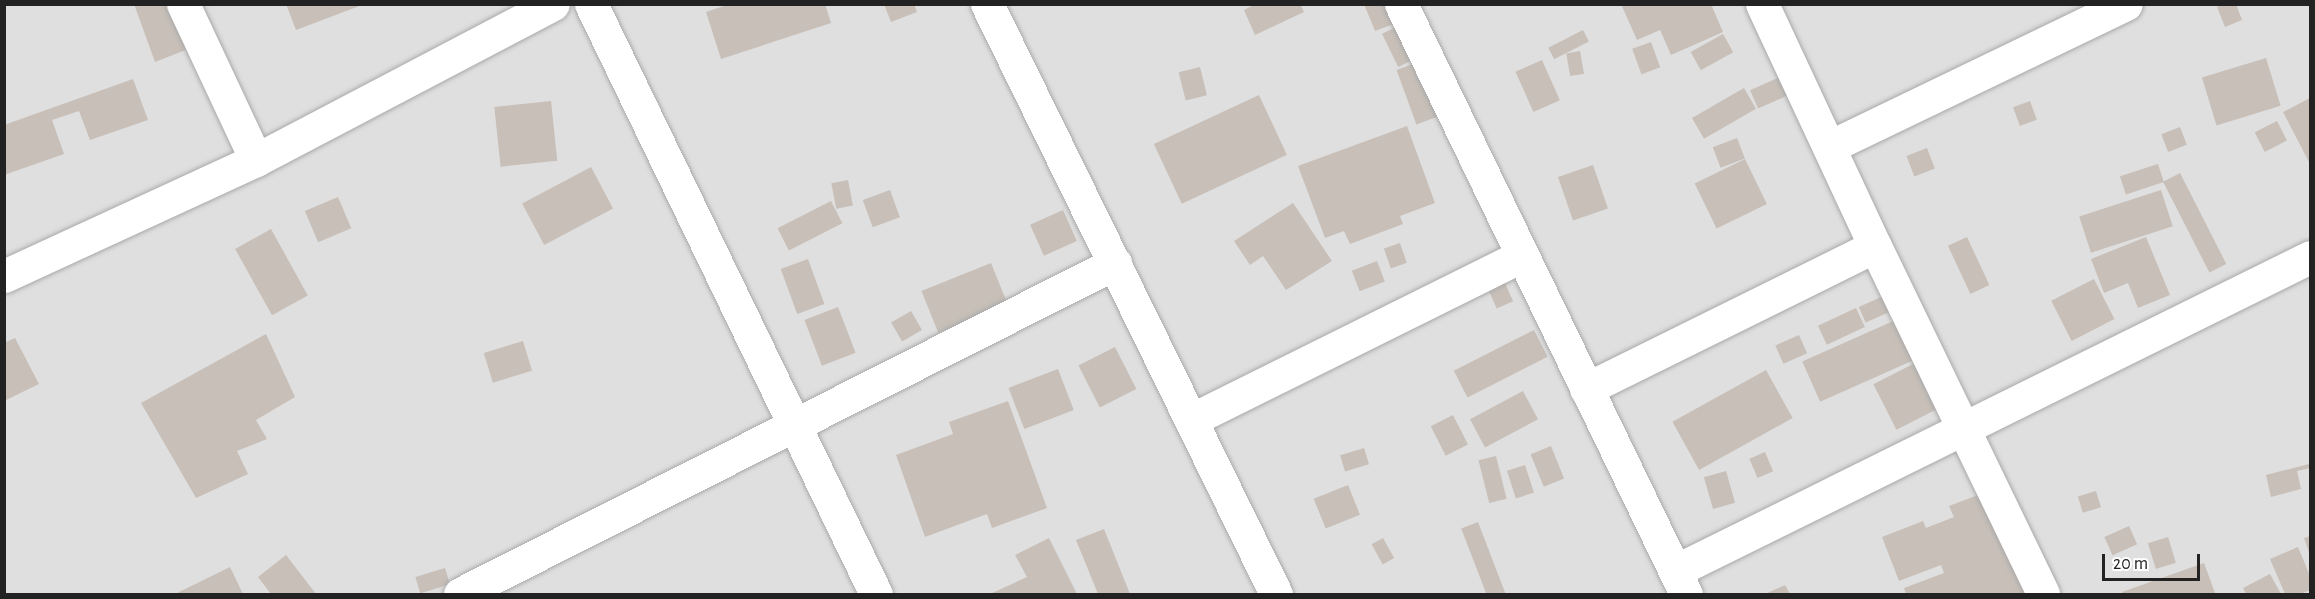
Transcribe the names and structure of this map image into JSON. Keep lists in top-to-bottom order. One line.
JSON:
{"scale_bar":"20 m"}
